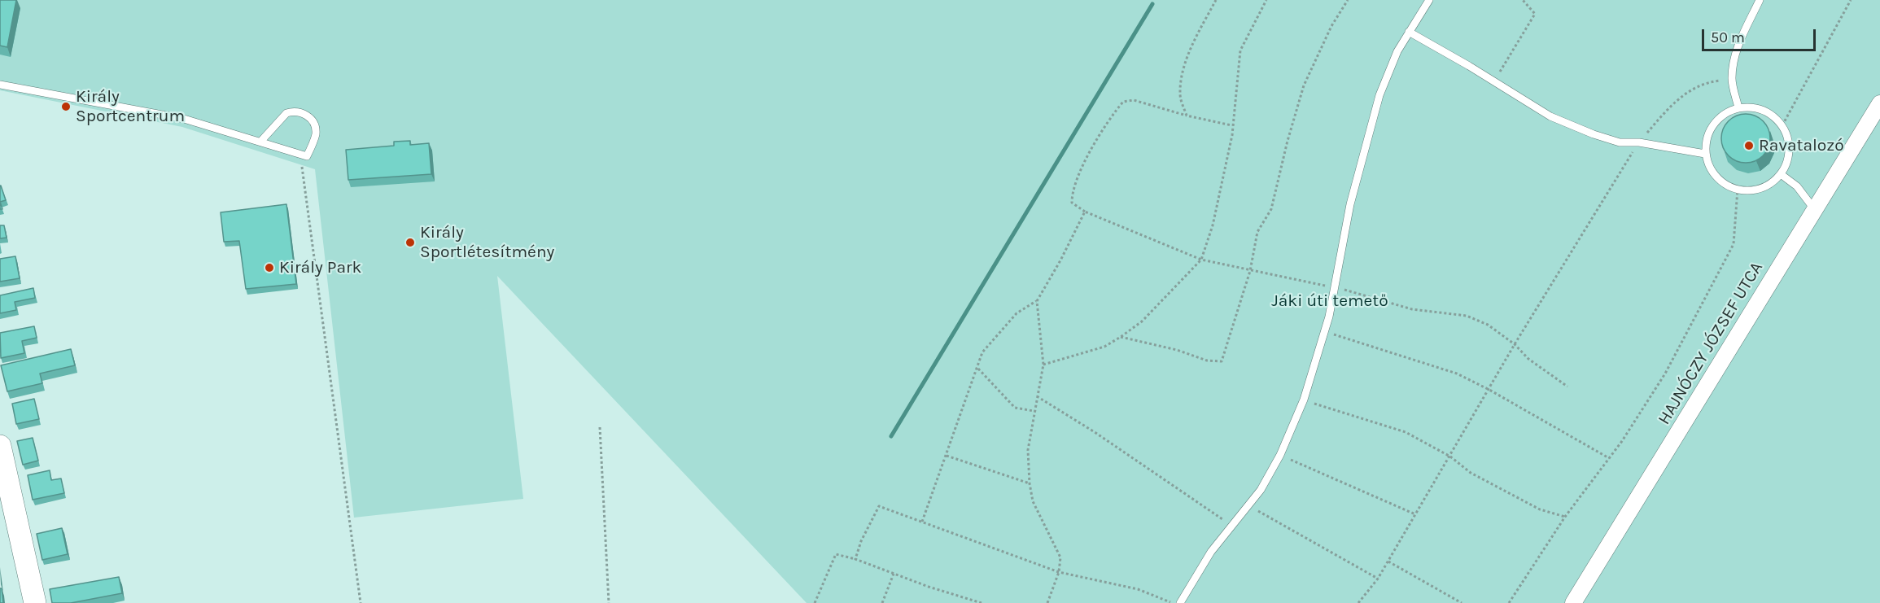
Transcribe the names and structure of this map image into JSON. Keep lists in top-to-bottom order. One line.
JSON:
{"streets":{"street":["HAJNÓCZY JÓZSEF UTCA"]},"parks":["Jáki úti temető"],"places":["Király Sportcentrum","Ravatalozó","Király Sportlétesítmény","Király Park"],"scale_bar":"50 m"}
